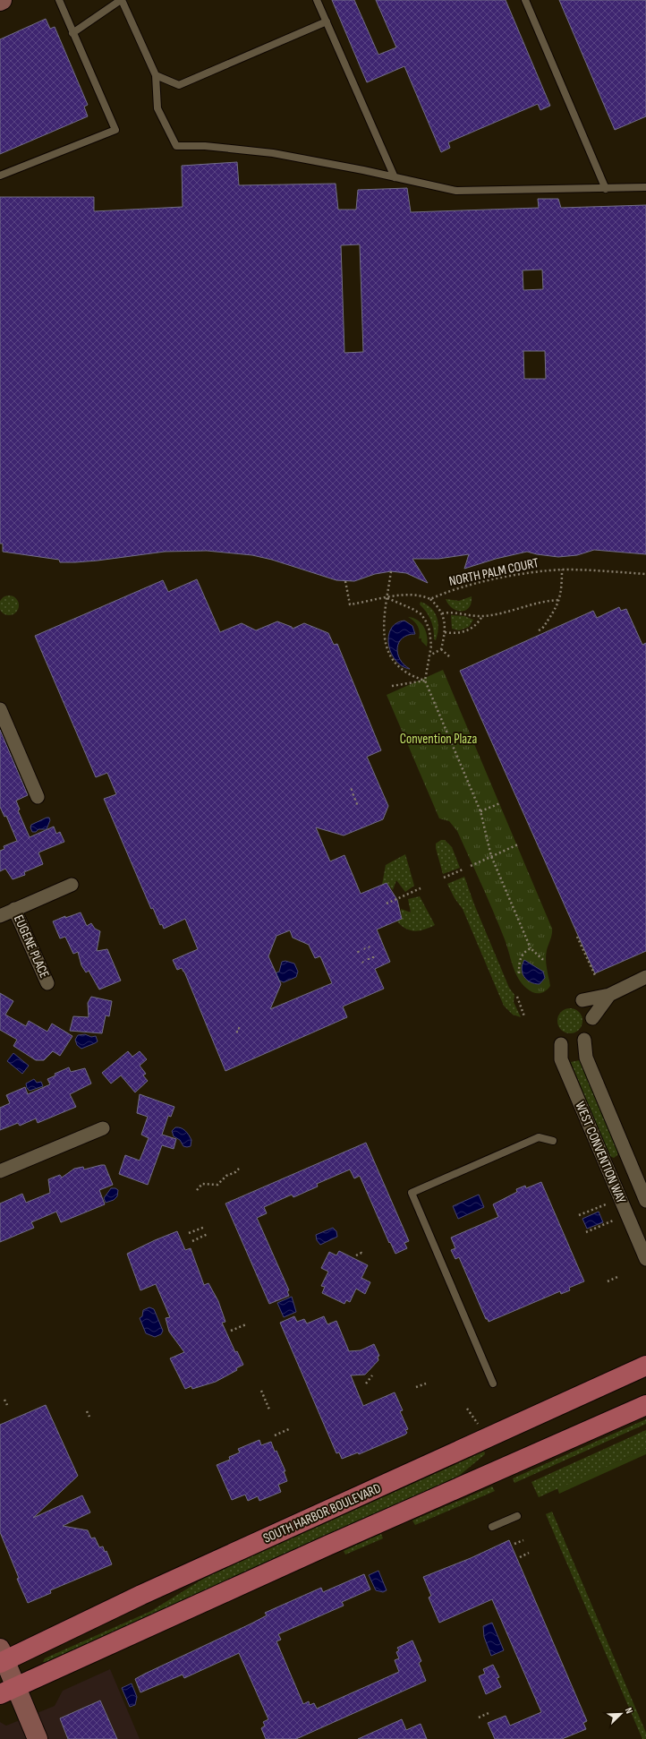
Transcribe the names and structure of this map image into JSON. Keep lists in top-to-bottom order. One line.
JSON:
{"streets":{"main road":["SOUTH HARBOR BOULEVARD"],"street":["EUGENE PLACE","WEST CONVENTION WAY"],"path":["NORTH PALM COURT"]},"parks":["Convention Plaza"],"north":"top right"}
